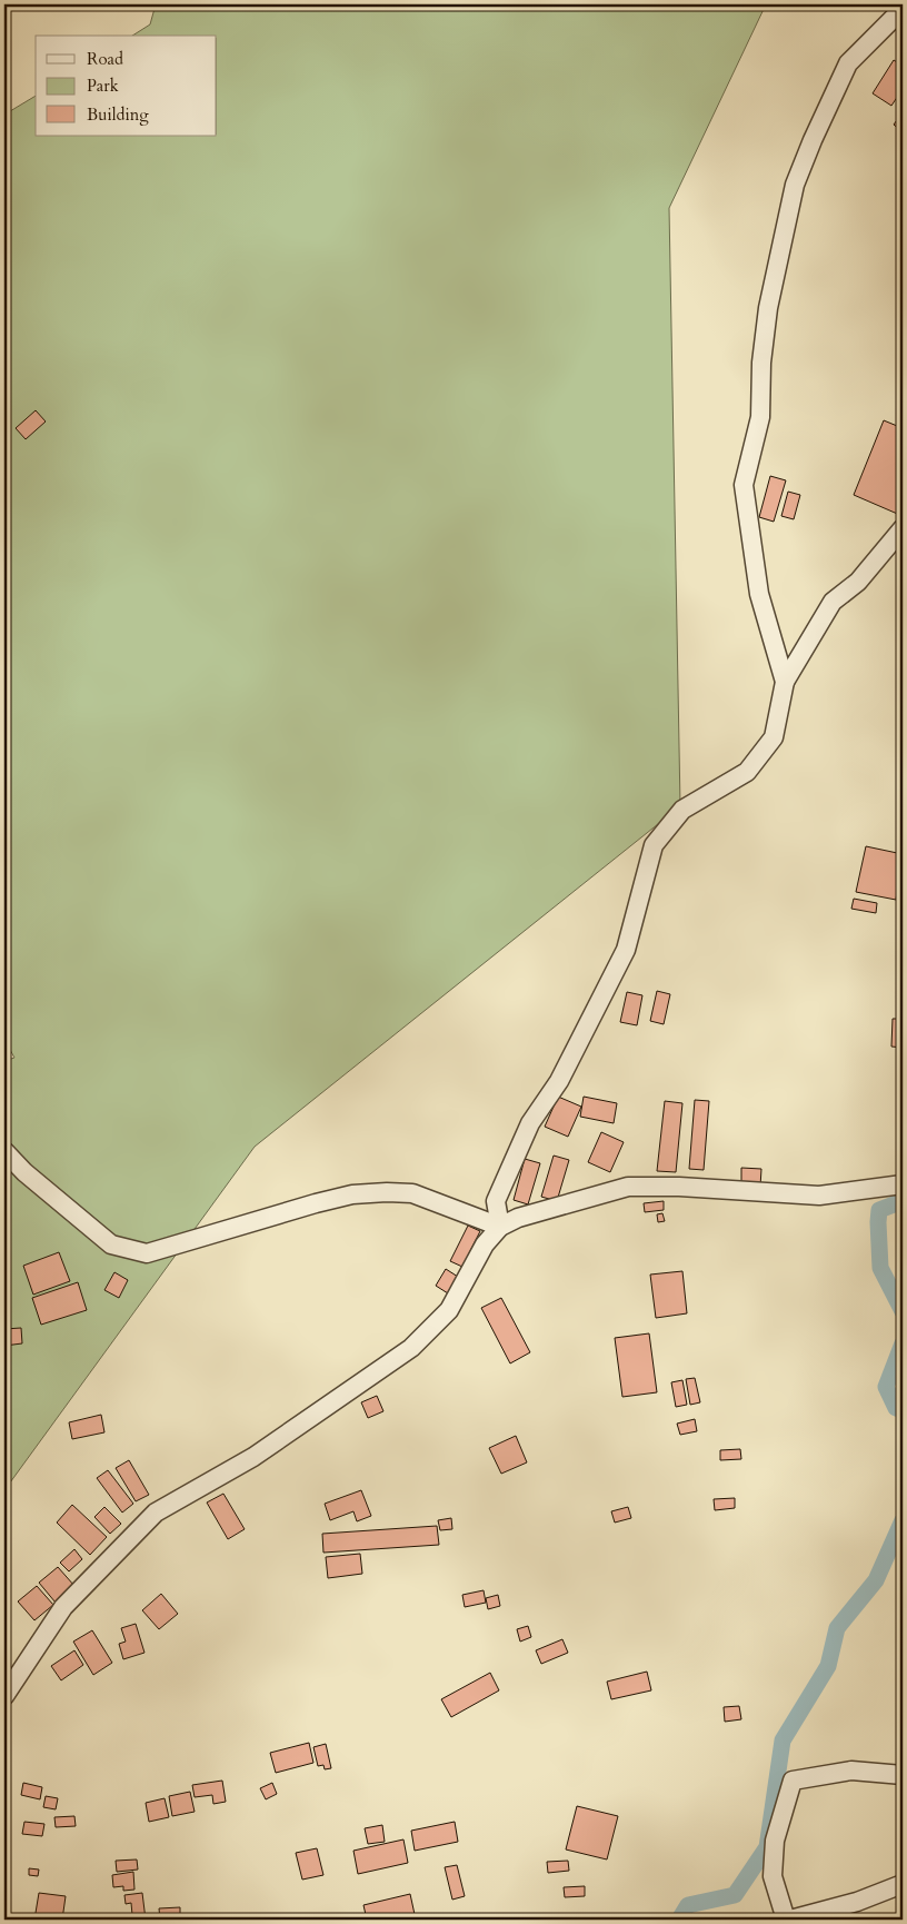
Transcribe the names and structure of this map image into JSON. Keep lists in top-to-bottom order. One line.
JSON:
{"legend":["Road","Park","Building"]}
